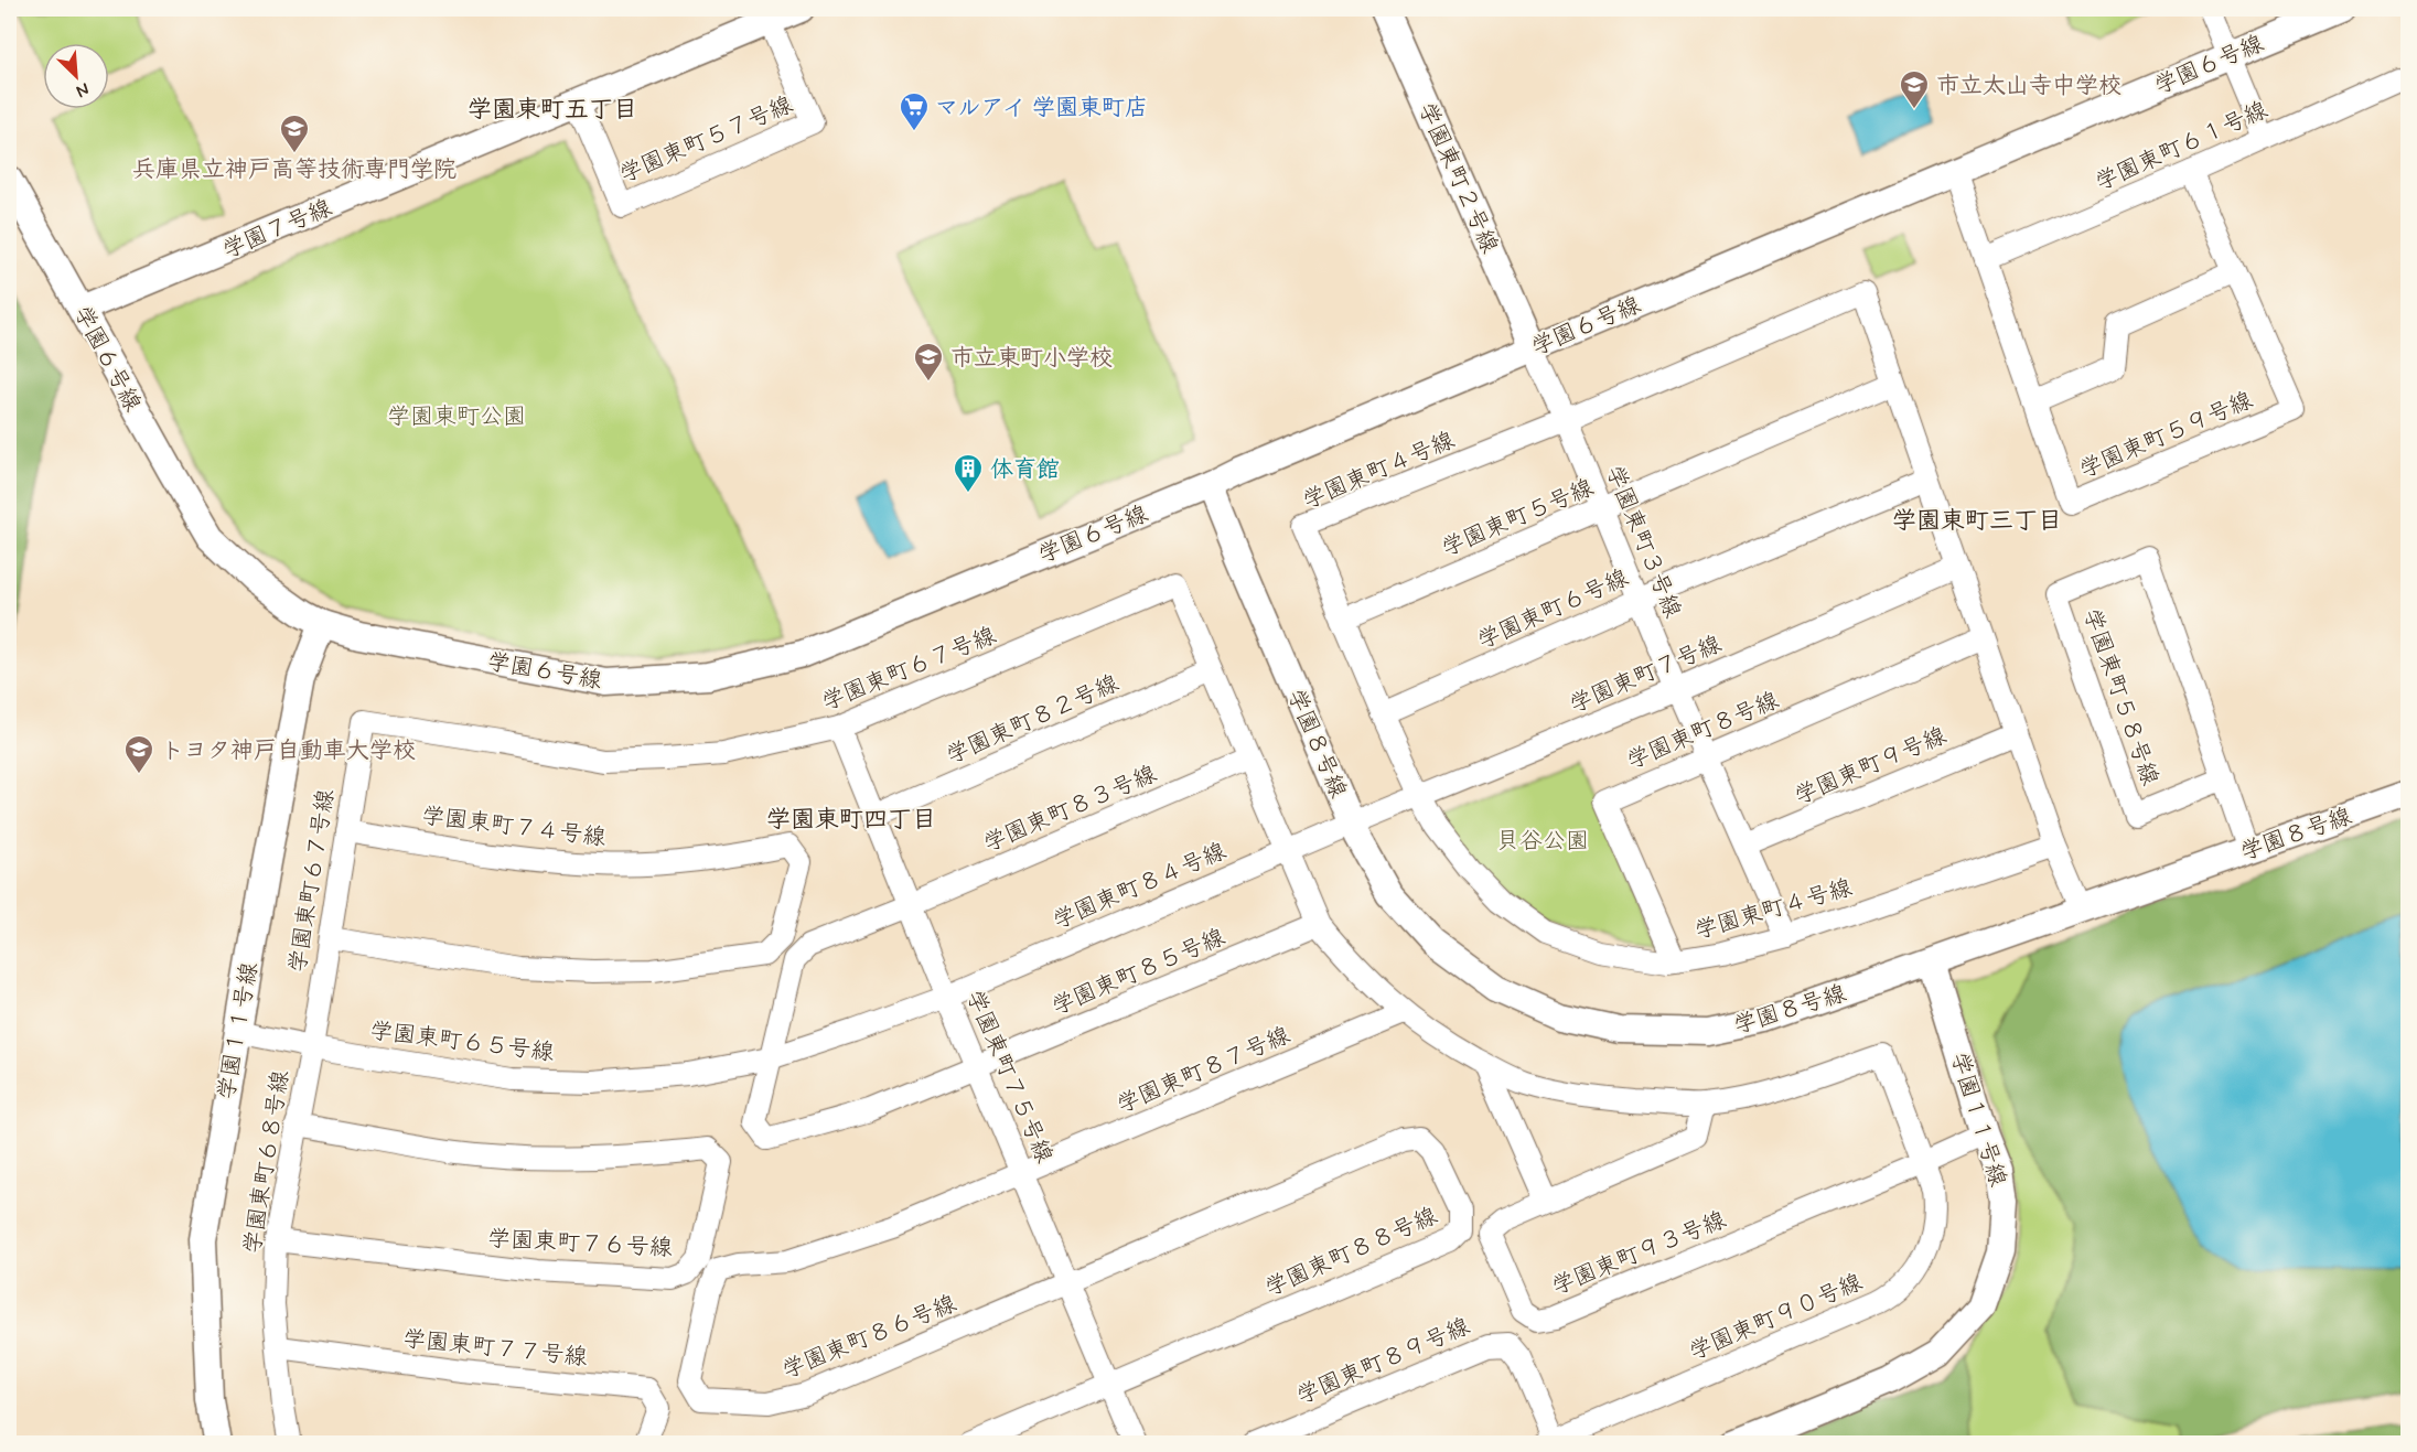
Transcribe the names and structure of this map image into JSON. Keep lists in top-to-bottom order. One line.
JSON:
{"streets":{"street":["学園６号線","学園東町５７号線","学園東町６１号線","学園東町２号線","学園７号線","学園東町５９号線","学園東町４号線","学園東町５号線","学園東町３号線","学園東町６号線","学園東町６７号線","学園東町７号線","学園東町５８号線","学園東町８２号線","学園東町８号線","学園８号線","学園東町９号線","学園東町８３号線","学園東町７４号線","学園東町８４号線","学園東町８５号線","学園１１号線","学園東町６５号線","学園東町８７号線","学園東町７５号線","学園東町６８号線","学園東町７６号線","学園東町８８号線","学園東町９３号線","学園東町９０号線","学園東町８６号線","学園東町７７号線","学園東町８９号線"]},"crossings":[["学園６号線","学園東町２号線"],["学園６号線","学園７号線"],["学園６号線","学園東町５９号線"],["学園６号線","学園東町３号線"],["学園６号線","学園８号線"],["学園６号線","学園１１号線"],["学園東町５７号線","学園７号線"],["学園東町６１号線","学園東町５９号線"],["学園東町２号線","学園東町３号線"],["学園東町４号線","学園東町５号線"],["学園東町４号線","学園東町３号線"],["学園東町４号線","学園東町６号線"],["学園東町４号線","学園東町７号線"],["学園東町４号線","学園東町８号線"],["学園東町４号線","学園８号線"],["学園東町４号線","学園東町９号線"],["学園東町５号線","学園東町３号線"],["学園東町３号線","学園東町６号線"],["学園東町３号線","学園東町７号線"],["学園東町３号線","学園東町８号線"],["学園東町３号線","学園東町９号線"],["学園東町６７号線","学園東町８２号線"],["学園東町６７号線","学園東町８３号線"],["学園東町６７号線","学園東町７４号線"],["学園東町６７号線","学園東町８４号線"],["学園東町６７号線","学園東町８５号線"],["学園東町６７号線","学園東町６５号線"],["学園東町６７号線","学園東町８７号線"],["学園東町６７号線","学園東町７５号線"],["学園東町６７号線","学園東町６８号線"],["学園東町６７号線","学園東町９３号線"],["学園東町６７号線","学園東町９０号線"],["学園東町７号線","学園８号線"],["学園東町７号線","学園東町８４号線"],["学園東町５８号線","学園８号線"],["学園東町８２号線","学園東町７５号線"],["学園８号線","学園東町８４号線"],["学園８号線","学園１１号線"],["学園東町８３号線","学園東町８５号線"],["学園東町８３号線","学園東町６５号線"],["学園東町８３号線","学園東町７５号線"],["学園東町８４号線","学園東町６５号線"],["学園東町８４号線","学園東町７５号線"],["学園東町８５号線","学園東町６５号線"],["学園東町８５号線","学園東町７５号線"],["学園１１号線","学園東町６５号線"],["学園１１号線","学園東町９３号線"],["学園東町６５号線","学園東町７５号線"],["学園東町６５号線","学園東町６８号線"],["学園東町８７号線","学園東町７５号線"],["学園東町８７号線","学園東町８６号線"],["学園東町７５号線","学園東町８８号線"],["学園東町７５号線","学園東町８６号線"],["学園東町６８号線","学園東町７６号線"],["学園東町６８号線","学園東町７７号線"],["学園東町８８号線","学園東町８６号線"],["学園東町９３号線","学園東町９０号線"],["学園東町９０号線","学園東町８９号線"]],"districts":["学園東町五丁目","学園東町三丁目","学園東町四丁目"],"parks":["学園東町公園","貝谷公園"],"places":{"school or university":["市立太山寺中学校","兵庫県立神戸高等技術専門学院","市立東町小学校","トヨタ神戸自動車大学校"],"supermarket":["マルアイ 学園東町店"],"building":["体育館"]},"north":"bottom right"}
